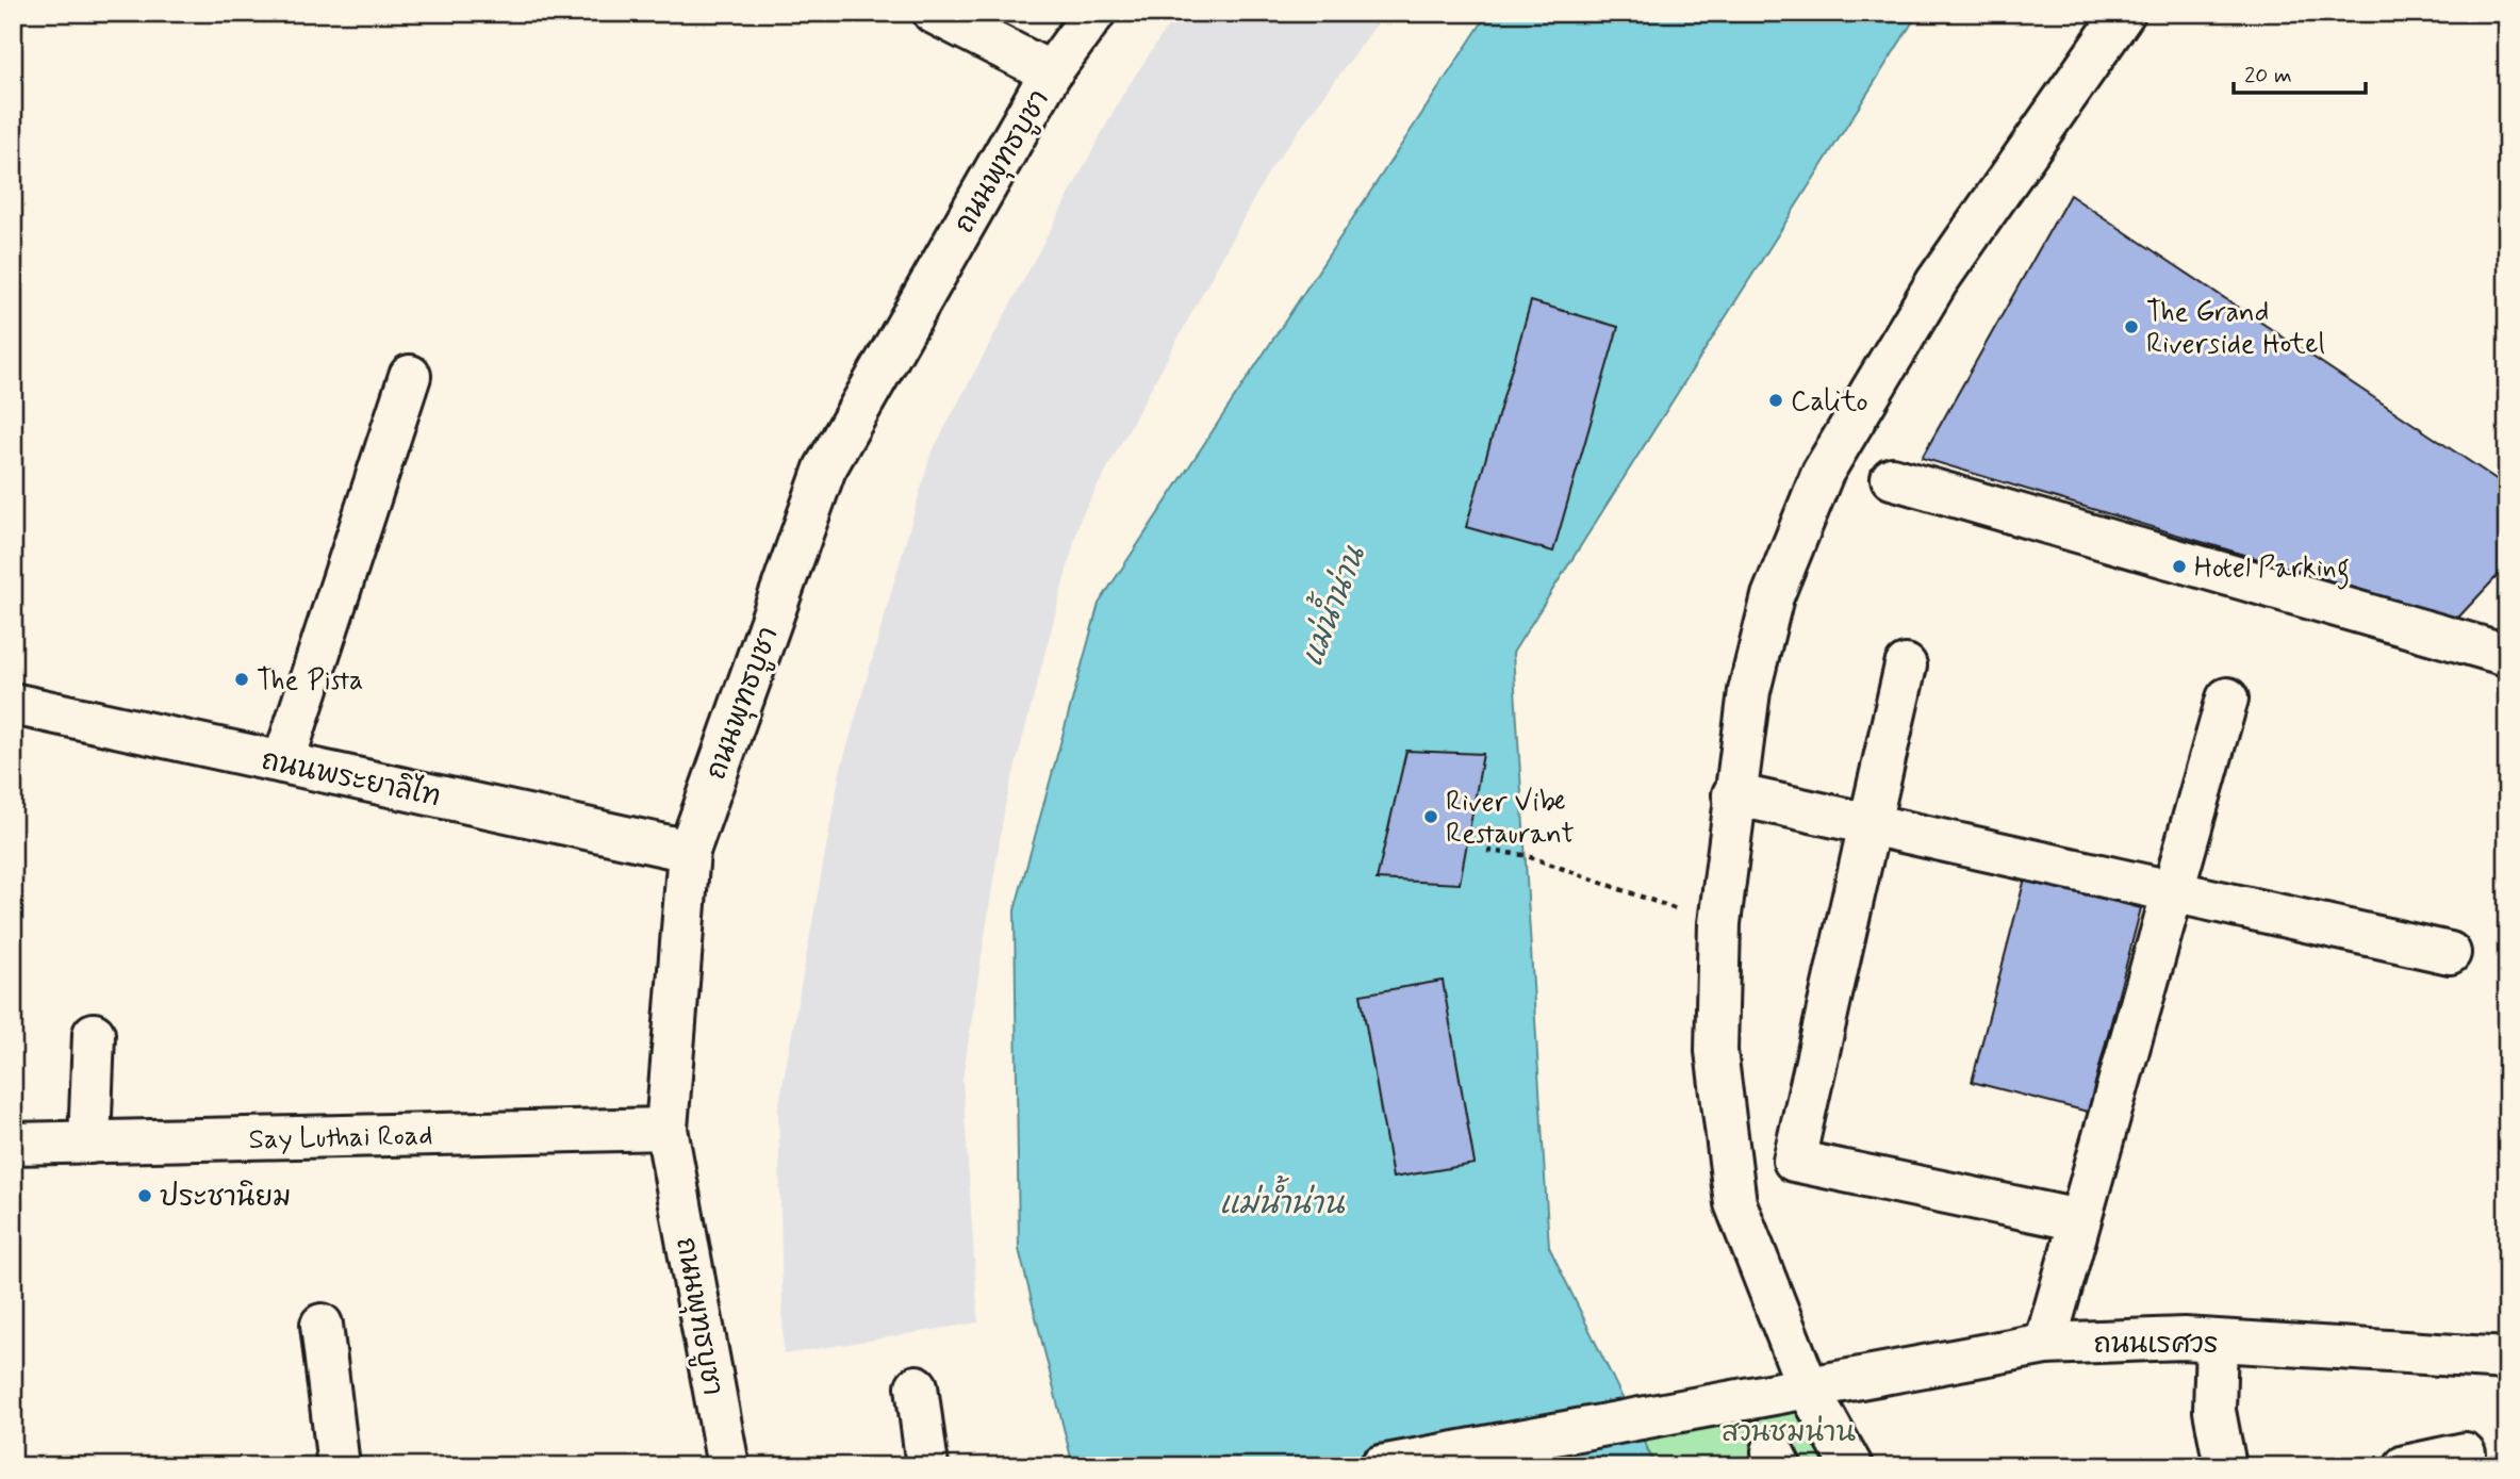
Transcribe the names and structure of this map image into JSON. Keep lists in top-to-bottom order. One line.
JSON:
{"streets":{"street":["ถนนพุทธบูชา","ถนนพระยาลิไท","Say Luthai Road","ถนนเรศวร"]},"crossings":[["ถนนพุทธบูชา","ถนนพระยาลิไท"],["ถนนพุทธบูชา","Say Luthai Road"]],"water":["แม่น้ำน่าน"],"parks":["สวนชมน่าน"],"places":["The Grand Riverside Hotel","Calito","Hotel Parking","The Pista","River Vibe Restaurant","ประชานิยม"],"scale_bar":"20 m"}
